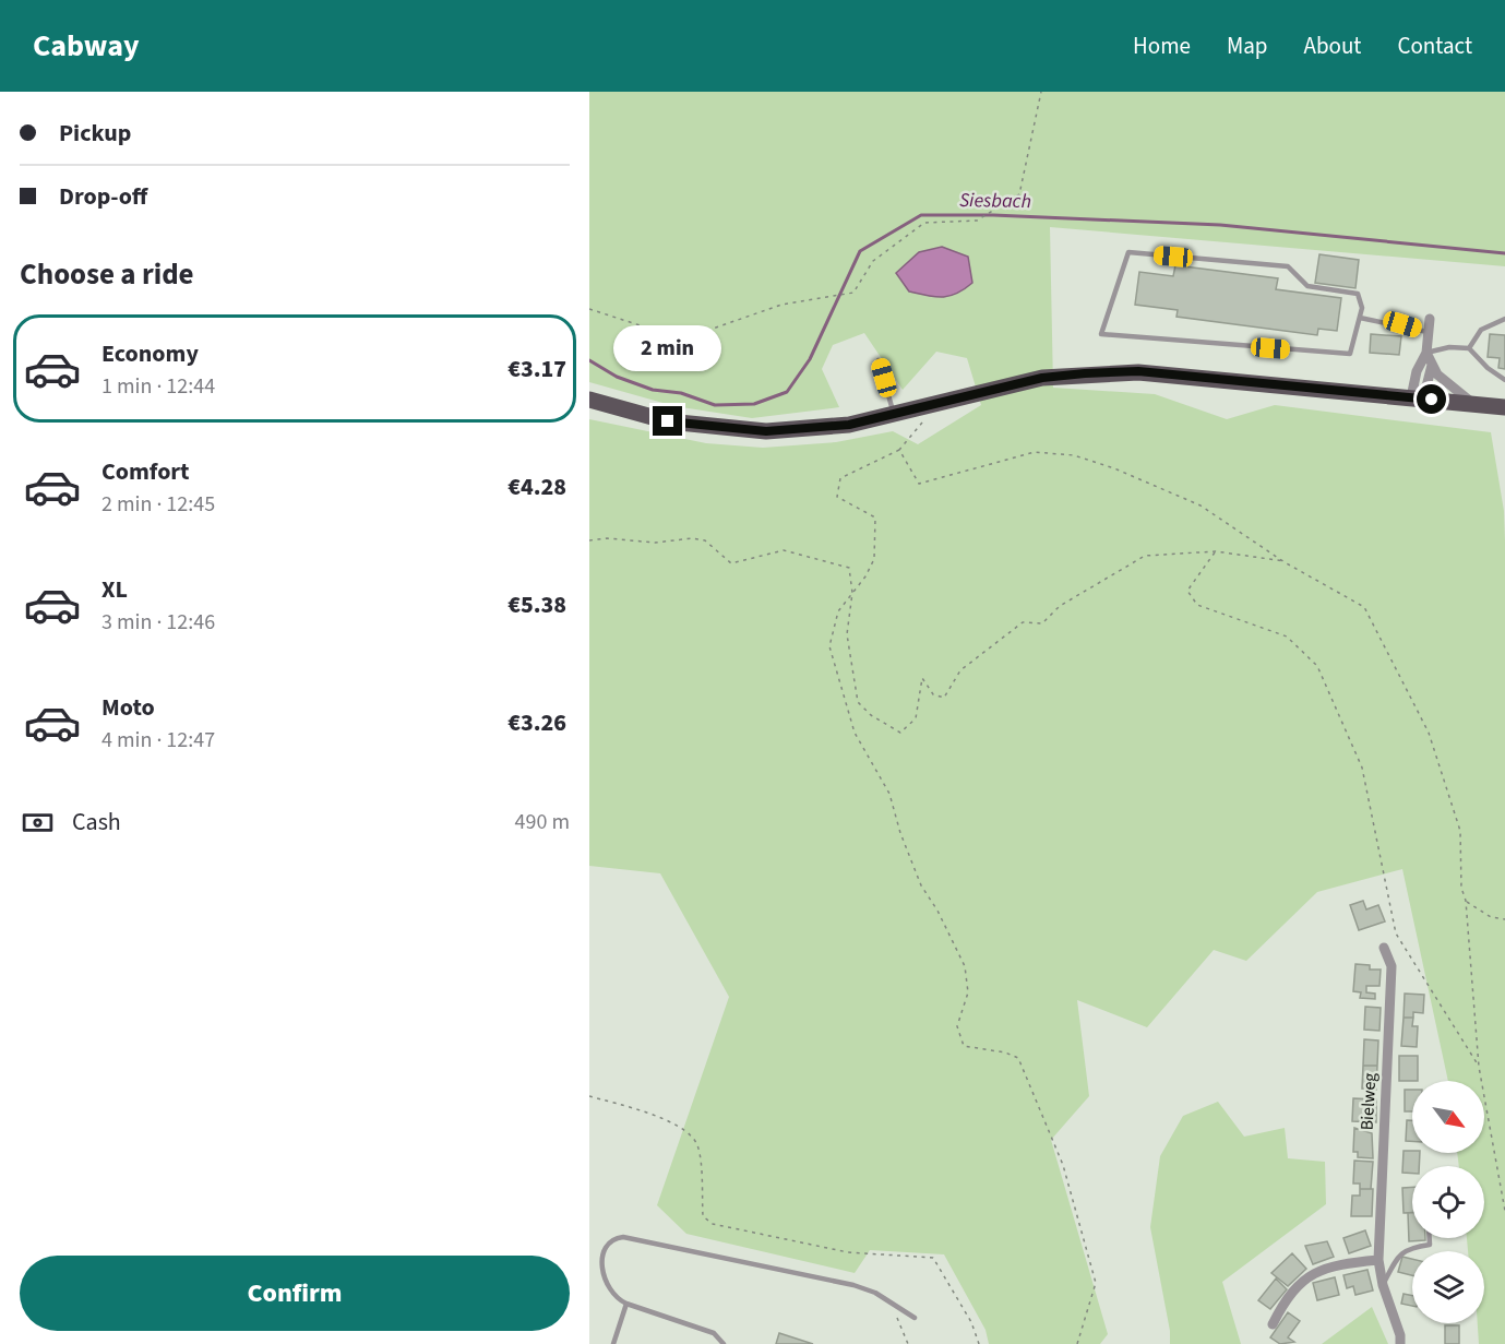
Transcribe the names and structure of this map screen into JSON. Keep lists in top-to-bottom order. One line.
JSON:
{"streets":{"street":["Bielweg"]},"water":["Siesbach"],"north":"bottom right","page":{"header":"Cabway","nav":["Home","Map","About","Contact"],"banner":["Pickup","Drop-off"],"heading":"Choose a ride","list":[{"name":"Economy","note":"1 min · 12:44","value":"€3.17"},{"name":"Comfort","note":"2 min · 12:45","value":"€4.28"},{"name":"XL","note":"3 min · 12:46","value":"€5.38"},{"name":"Moto","note":"4 min · 12:47","value":"€3.26"}],"bubble":"2 min","pay":["Cash","490 m"],"buttons":"Confirm"}}
